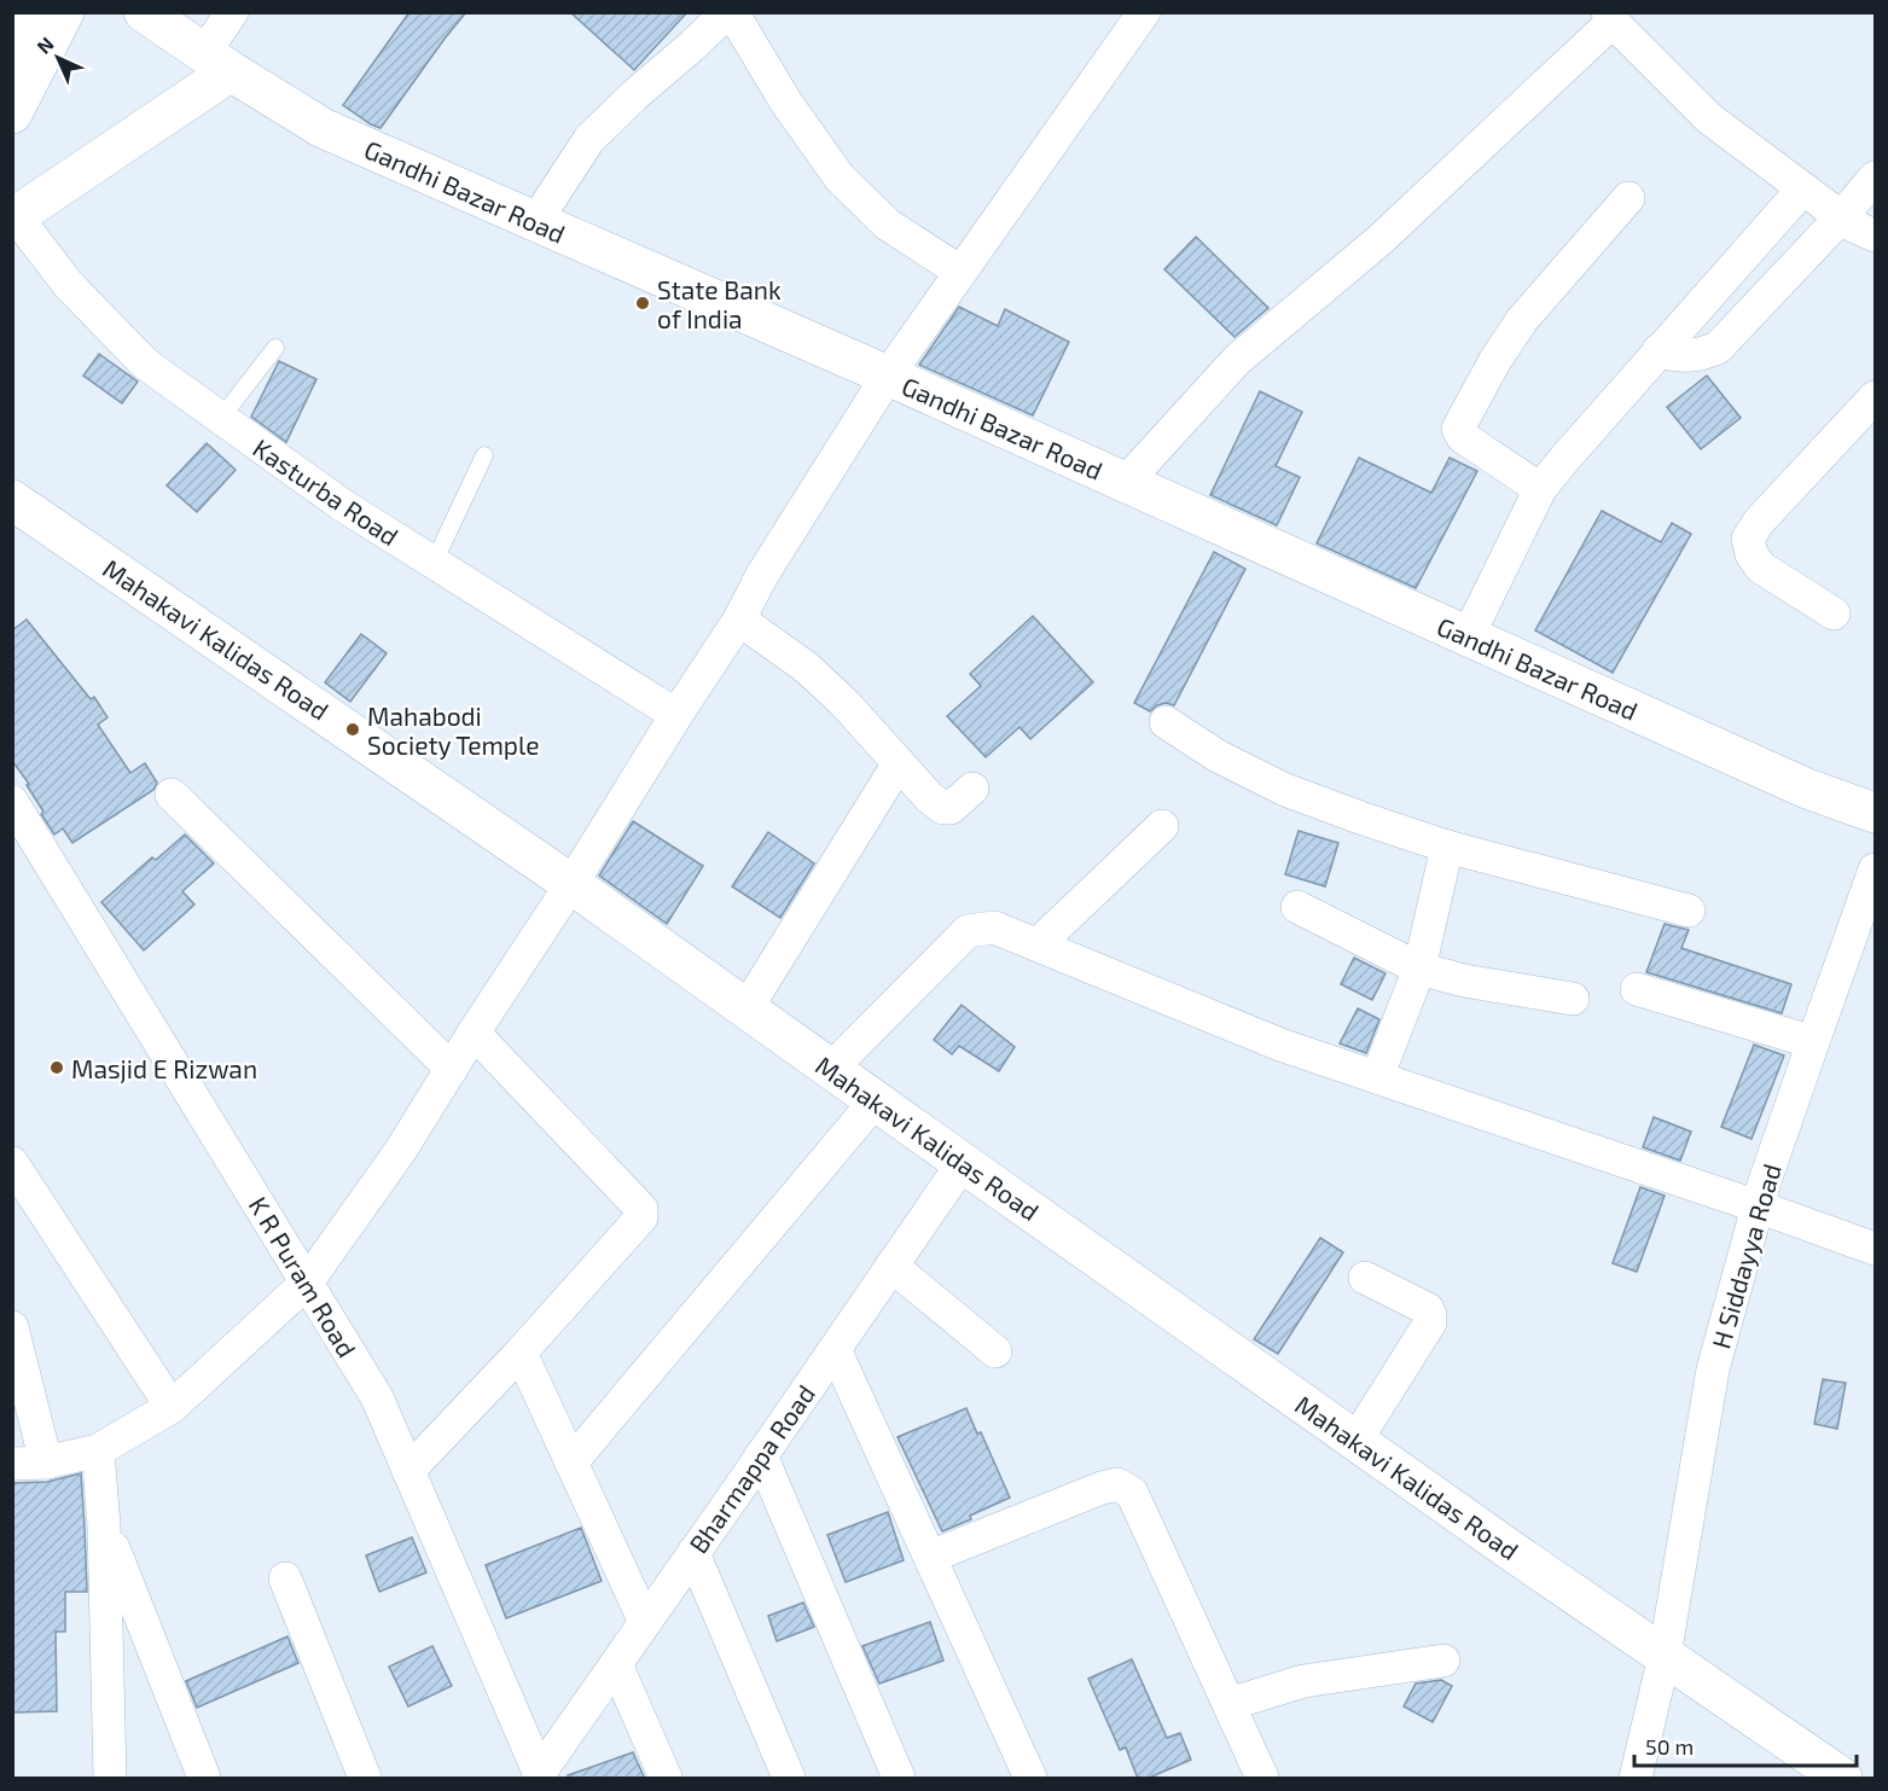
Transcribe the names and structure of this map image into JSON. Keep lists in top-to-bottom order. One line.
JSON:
{"streets":{"street":["Gandhi Bazar Road","Kasturba Road","Mahakavi Kalidas Road","H Siddayya Road","K R Puram Road","Bharmappa Road"]},"crossings":[["Mahakavi Kalidas Road","H Siddayya Road"],["Mahakavi Kalidas Road","Bharmappa Road"],["K R Puram Road","Bharmappa Road"]],"places":["State Bank of India","Mahabodi Society Temple","Masjid E Rizwan"],"scale_bar":"50 m","north":"top left"}
